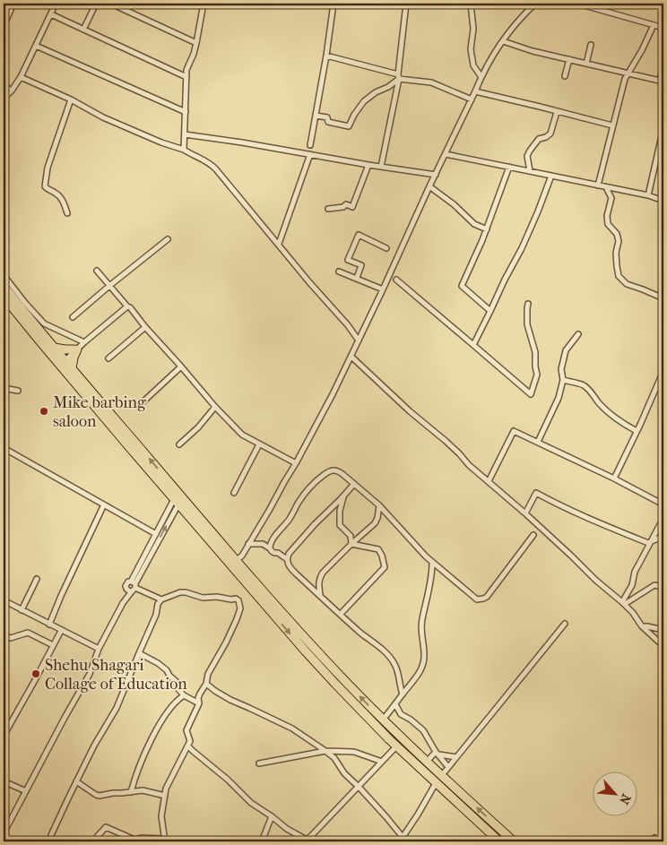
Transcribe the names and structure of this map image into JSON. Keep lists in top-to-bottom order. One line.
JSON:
{"places":["Mike barbing saloon","Shehu Shagari Collage of Education"],"north":"bottom right"}
